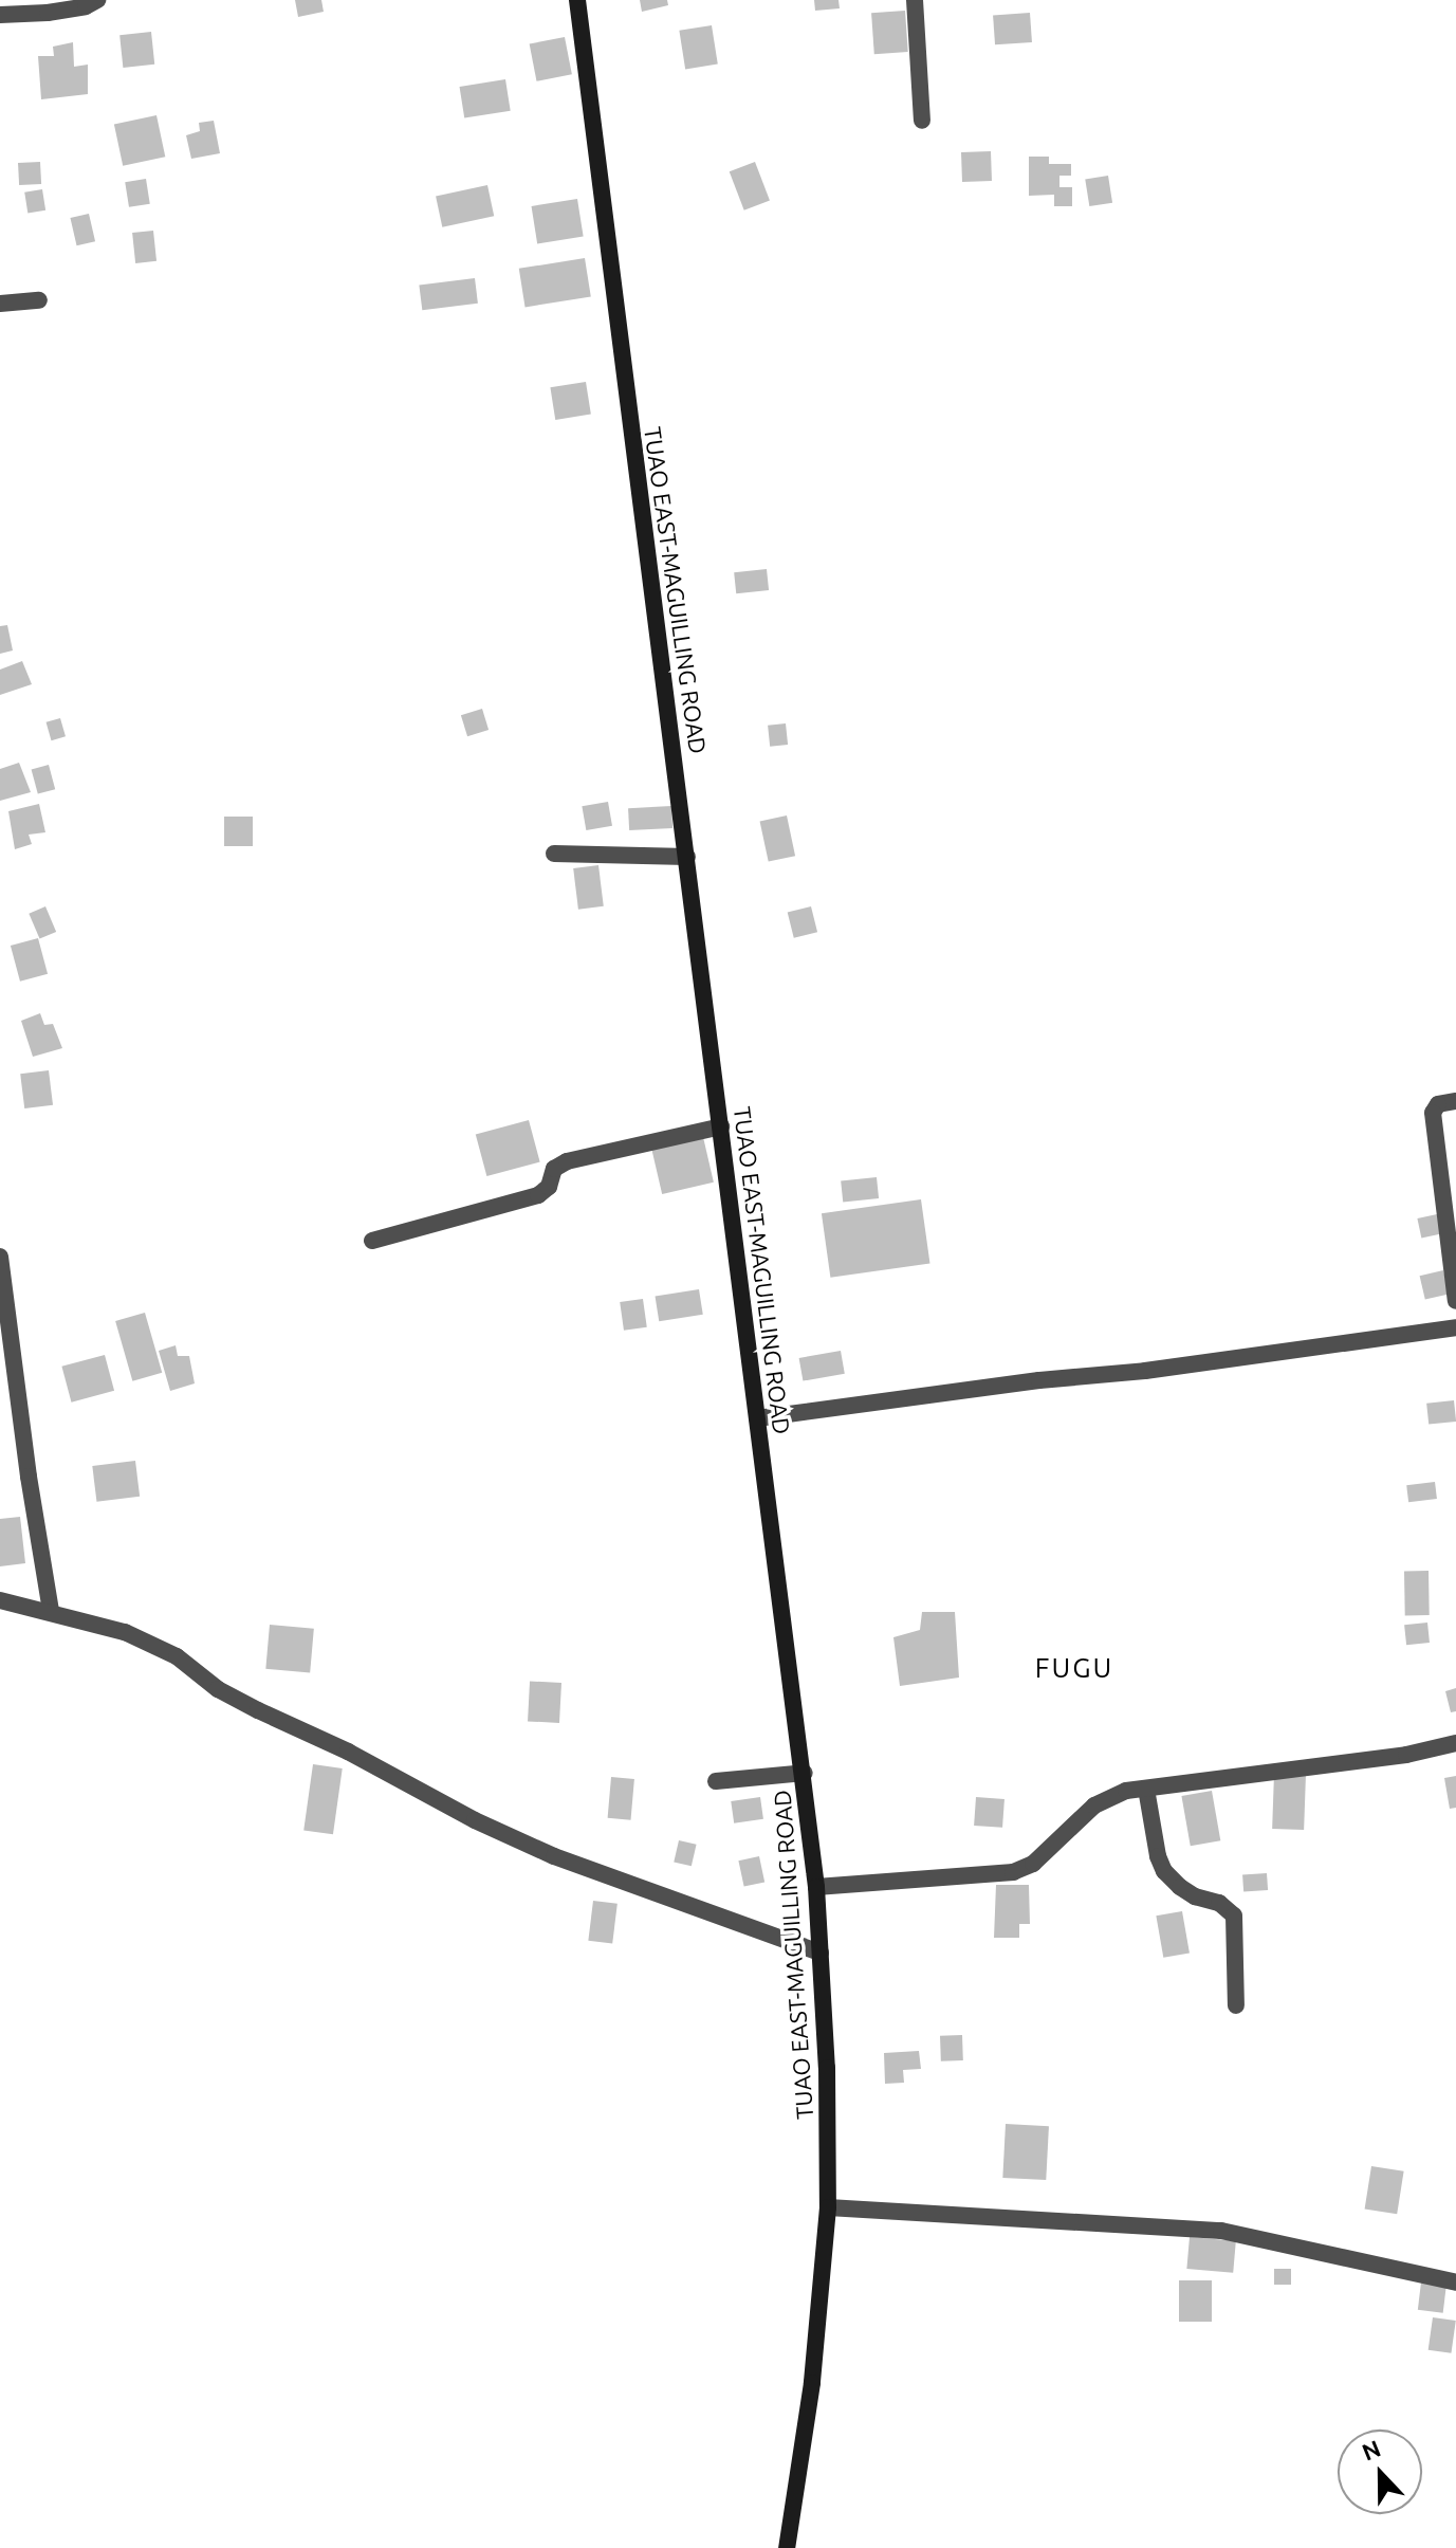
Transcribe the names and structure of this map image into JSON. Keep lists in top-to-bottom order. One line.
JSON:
{"streets":{"main road":["TUAO EAST-MAGUILLING ROAD"]},"districts":["FUGU"],"north":"top"}
